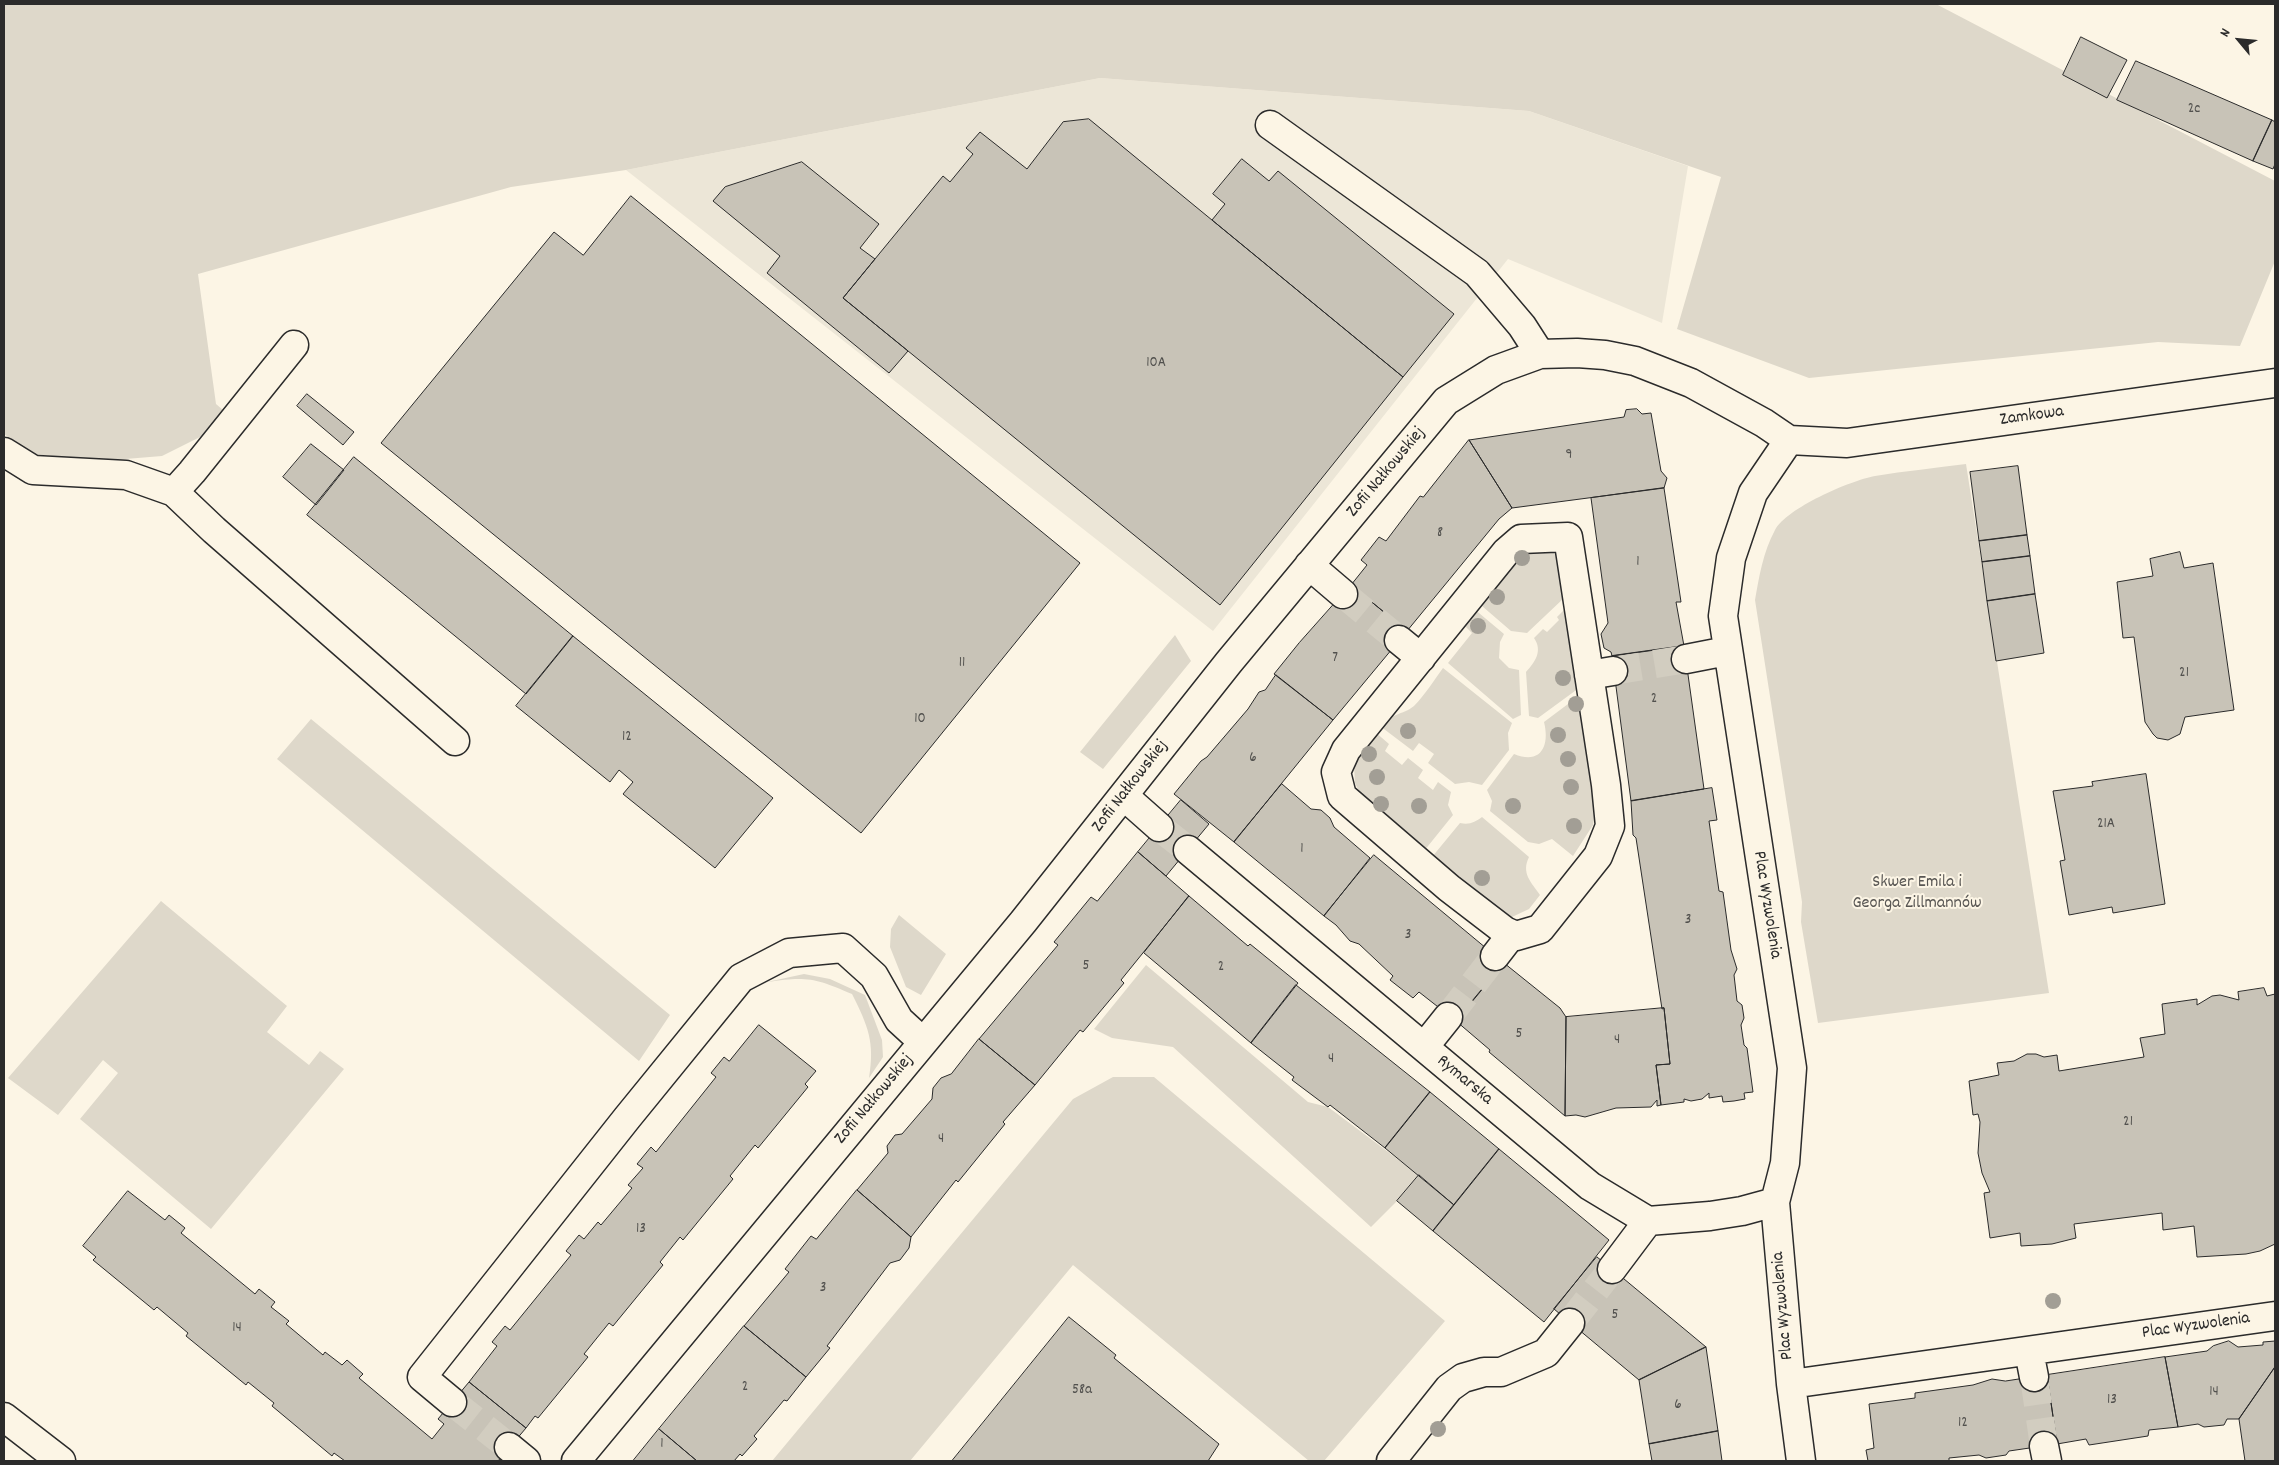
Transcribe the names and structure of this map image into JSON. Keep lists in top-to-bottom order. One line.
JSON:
{"streets":{"street":["Zamkowa","Zofii Nałkowskiej","Plac Wyzwolenia","Rymarska"]},"crossings":[["Zamkowa","Zofii Nałkowskiej"],["Zamkowa","Plac Wyzwolenia"],["Zofii Nałkowskiej","Plac Wyzwolenia"]],"parks":["Skwer Emila i Georga Zillmannów"],"house_numbers":["2c","10A","9","8","1","7","11","21","2","10","12","6","21A","1","3","3","5","2","5","4","4","21","4","13","3","5","14","2","58a","14","13","6","12","1"],"north":"top left"}
